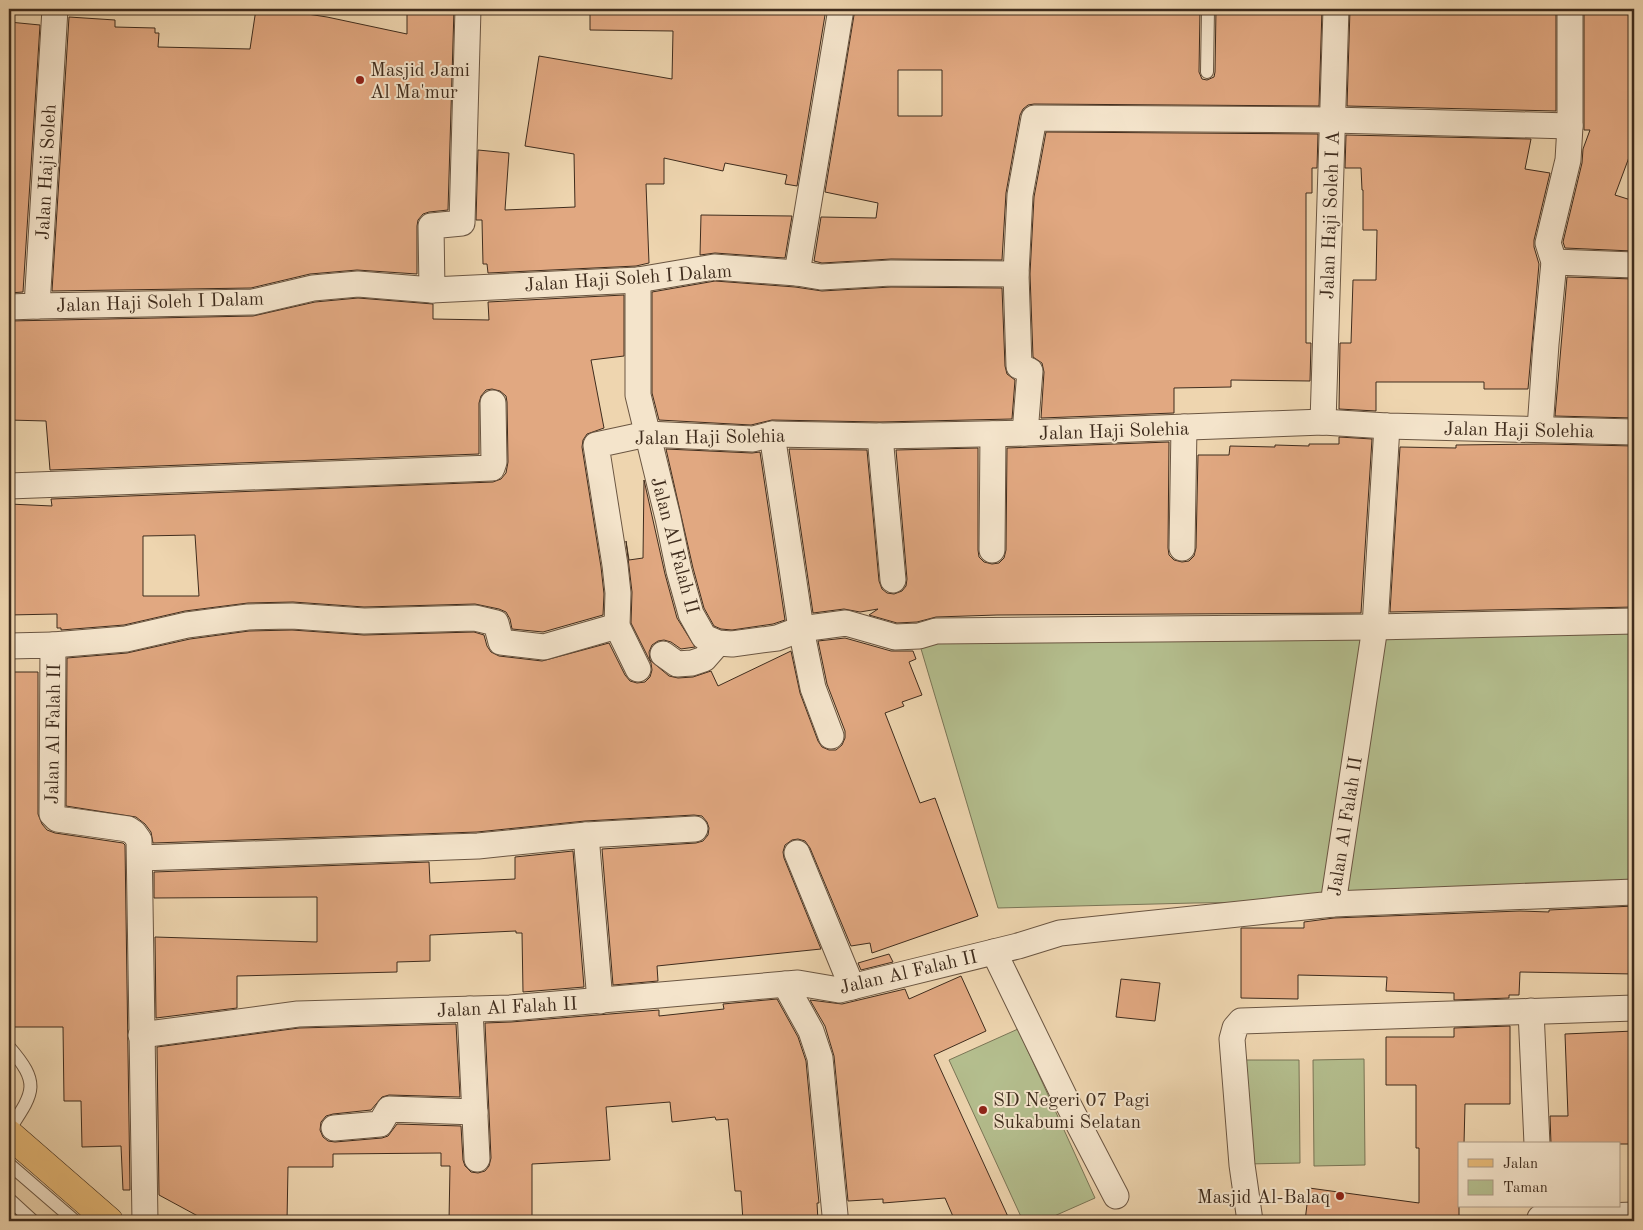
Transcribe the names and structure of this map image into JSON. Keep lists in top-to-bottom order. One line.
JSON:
{"streets":{"street":["Jalan Haji Soleh","Jalan Haji Soleh I A","Jalan Haji Soleh I Dalam","Jalan Haji Solehia","Jalan Al Falah II"]},"crossings":[["Jalan Haji Soleh","Jalan Haji Soleh I Dalam"],["Jalan Haji Soleh I A","Jalan Haji Solehia"],["Jalan Haji Soleh I Dalam","Jalan Al Falah II"],["Jalan Haji Solehia","Jalan Al Falah II"]],"places":["Masjid Jami Al Ma'mur","SD Negeri 07 Pagi Sukabumi Selatan","Masjid Al-Balaq"],"legend":["Jalan","Taman"]}
